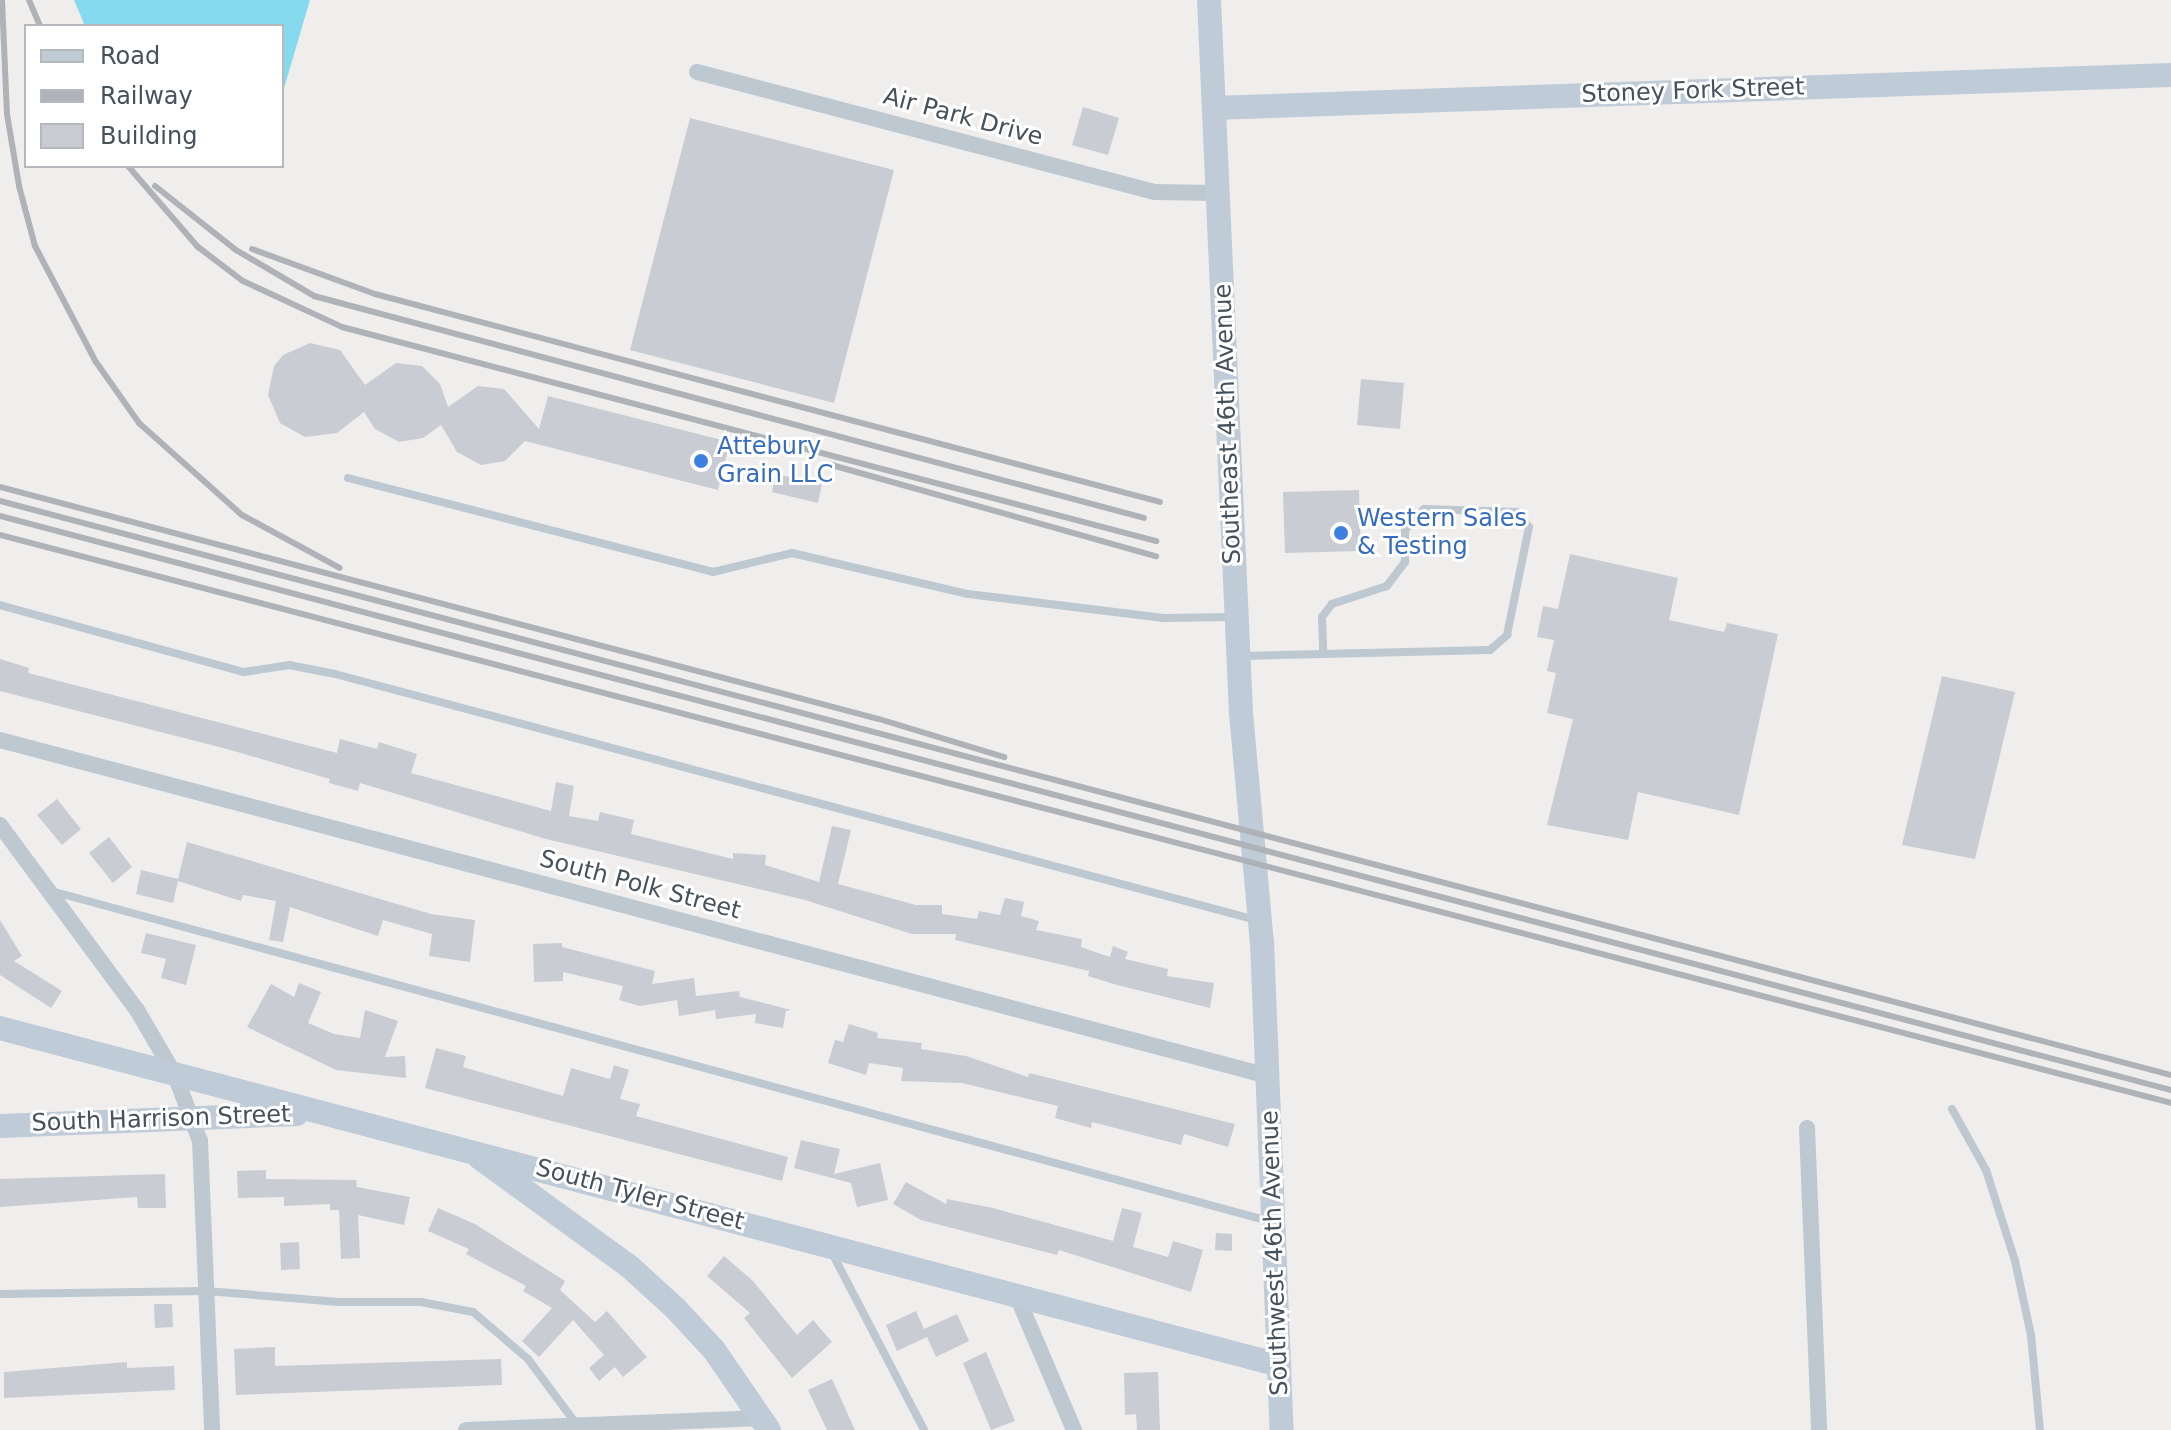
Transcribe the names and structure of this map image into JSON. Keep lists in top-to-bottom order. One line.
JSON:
{"streets":{"main road":["Stoney Fork Street","Southeast 46th Avenue","South Harrison Street","South Tyler Street","Southwest 46th Avenue"],"street":["Air Park Drive","South Polk Street"]},"crossings":[["Stoney Fork Street","Southeast 46th Avenue"],["Air Park Drive","Southeast 46th Avenue"],["Southeast 46th Avenue","Southwest 46th Avenue"],["South Polk Street","Southwest 46th Avenue"],["South Harrison Street","South Tyler Street"],["South Tyler Street","Southwest 46th Avenue"]],"places":["Attebury Grain LLC","Western Sales & Testing"],"legend":["Road","Railway","Building"]}
